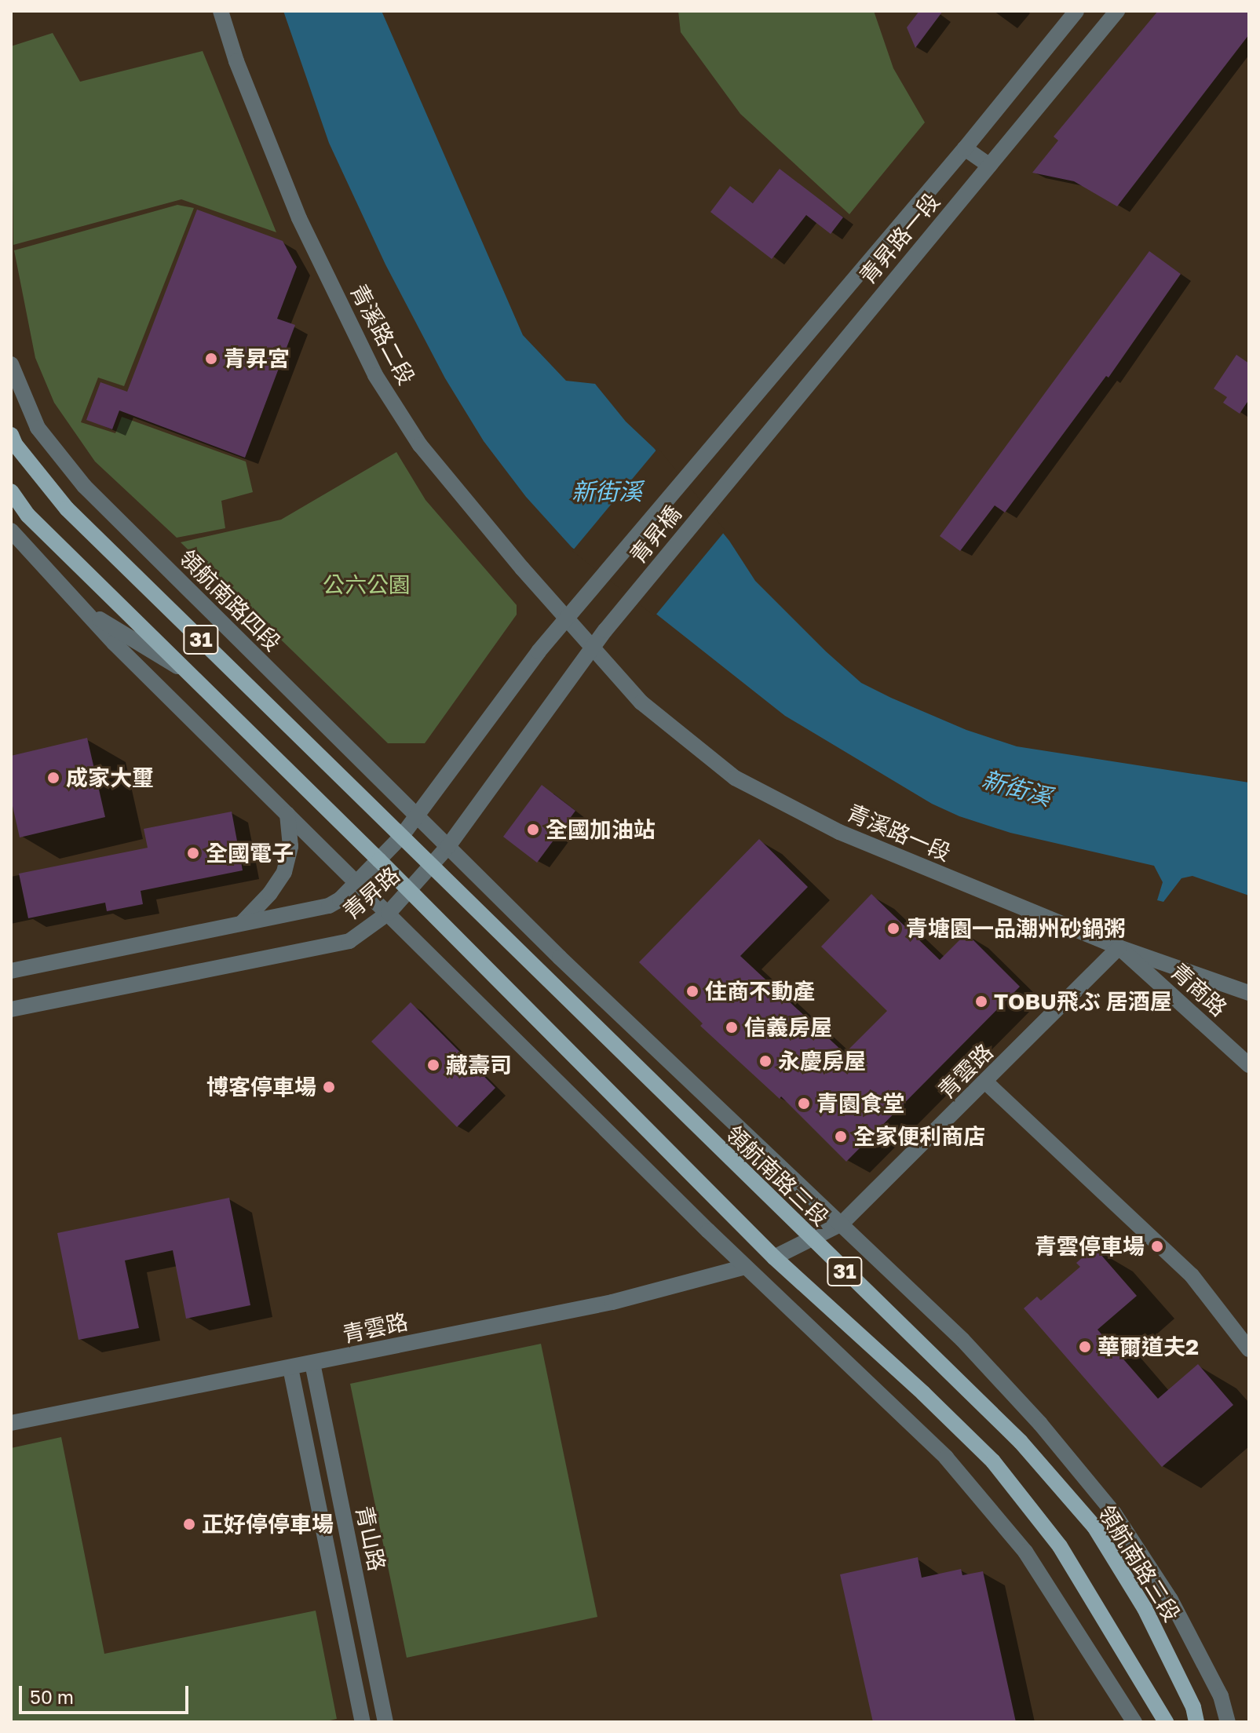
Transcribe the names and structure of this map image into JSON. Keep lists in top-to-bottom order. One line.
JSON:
{"streets":{"main road":["31","領航南路三段"],"street":["青昇路一段","青溪路二段","青昇橋","領航南路四段","青溪路一段","青昇路","青商路","青雲路","青山路"]},"crossings":[["青昇路一段","青昇橋"],["青溪路二段","青溪路一段"],["青溪路二段","青昇路"],["青昇橋","青昇路"],["領航南路四段","青昇路"],["領航南路四段","領航南路三段"],["31","青昇路"],["31","青雲路"],["31","領航南路三段"],["青溪路一段","青昇路"],["青溪路一段","青商路"],["青溪路一段","青雲路"],["青昇路","領航南路三段"],["青商路","青雲路"],["青雲路","領航南路三段"],["青雲路","青山路"]],"water":["新街溪"],"parks":["公六公園"],"places":["青昇宮","成家大璽","全國加油站","全國電子","青塘園一品潮州砂鍋粥","住商不動產","TOBU飛ぶ 居酒屋","信義房屋","永慶房屋","藏壽司","博客停車場","青園食堂","全家便利商店","青雲停車場","華爾道夫2","正好停停車場"],"scale_bar":"50 m"}
